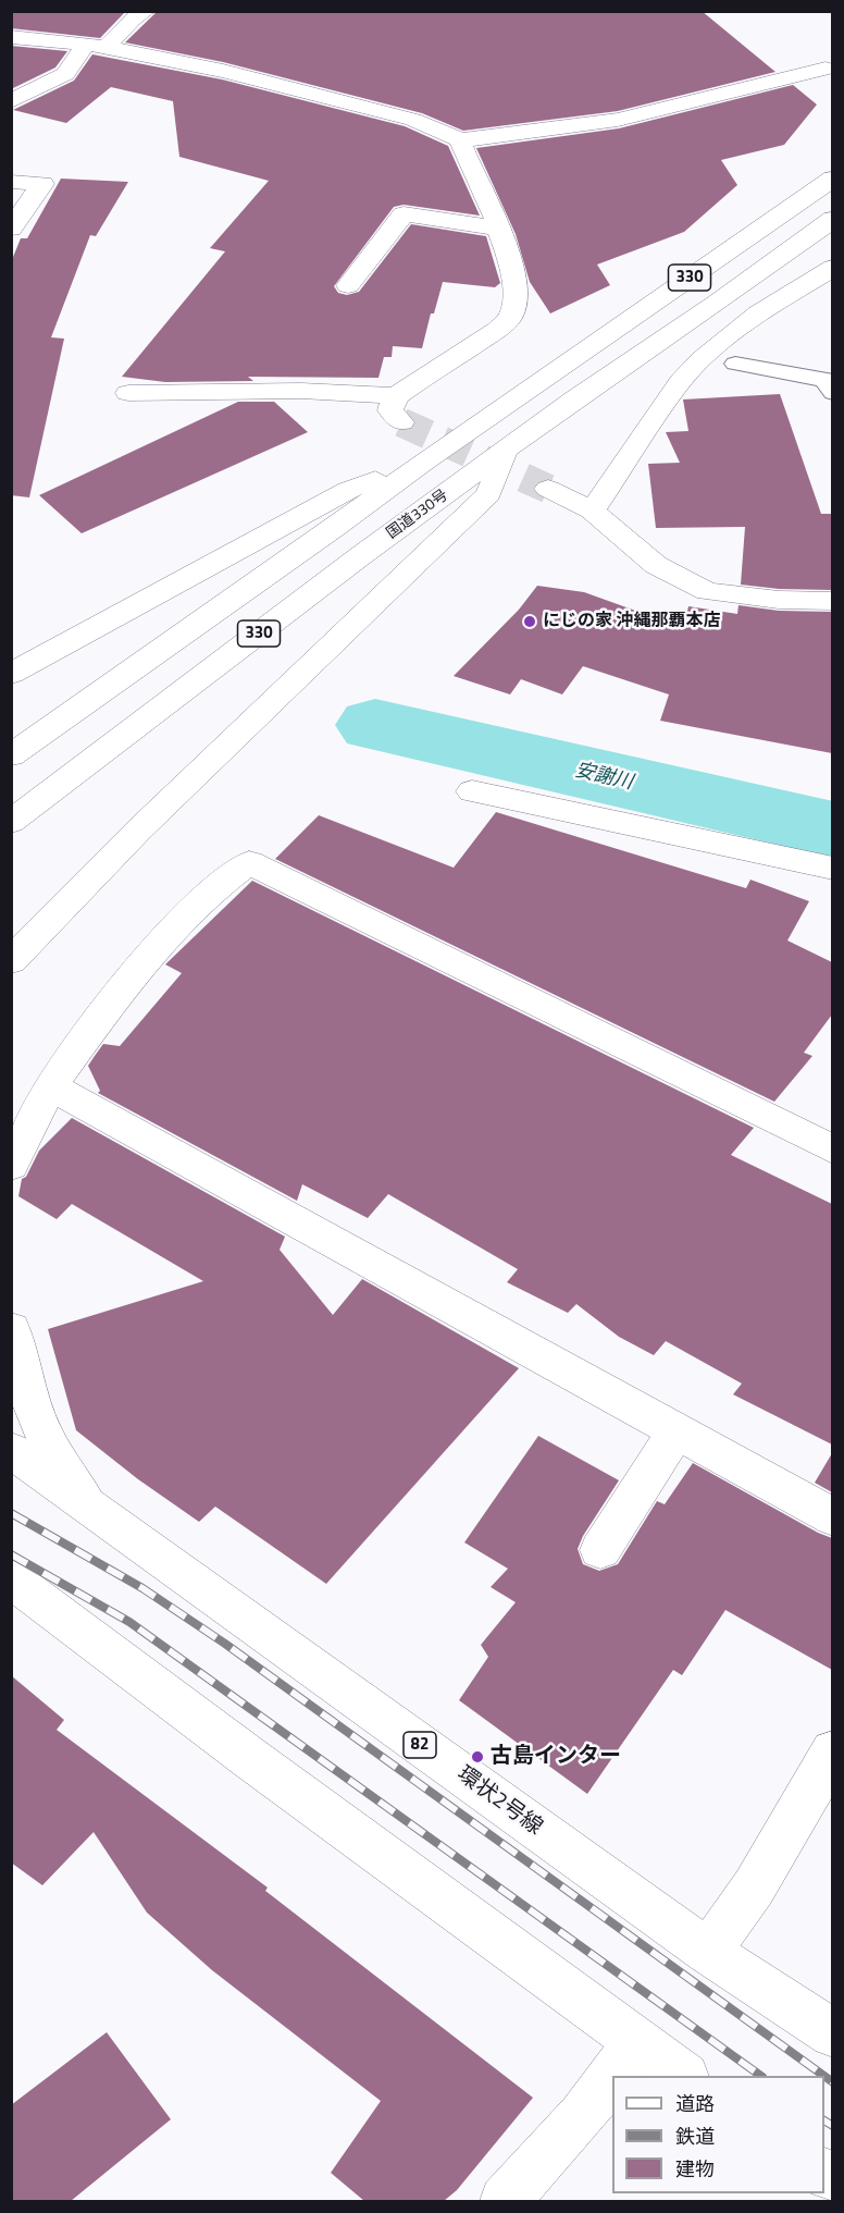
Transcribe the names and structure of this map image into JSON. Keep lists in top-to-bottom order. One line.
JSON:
{"streets":{"main road":["330","国道330号","82","環状2号線"]},"water":["安謝川"],"places":["にじの家 沖縄那覇本店","古島インター"],"legend":["道路","鉄道","建物"]}
